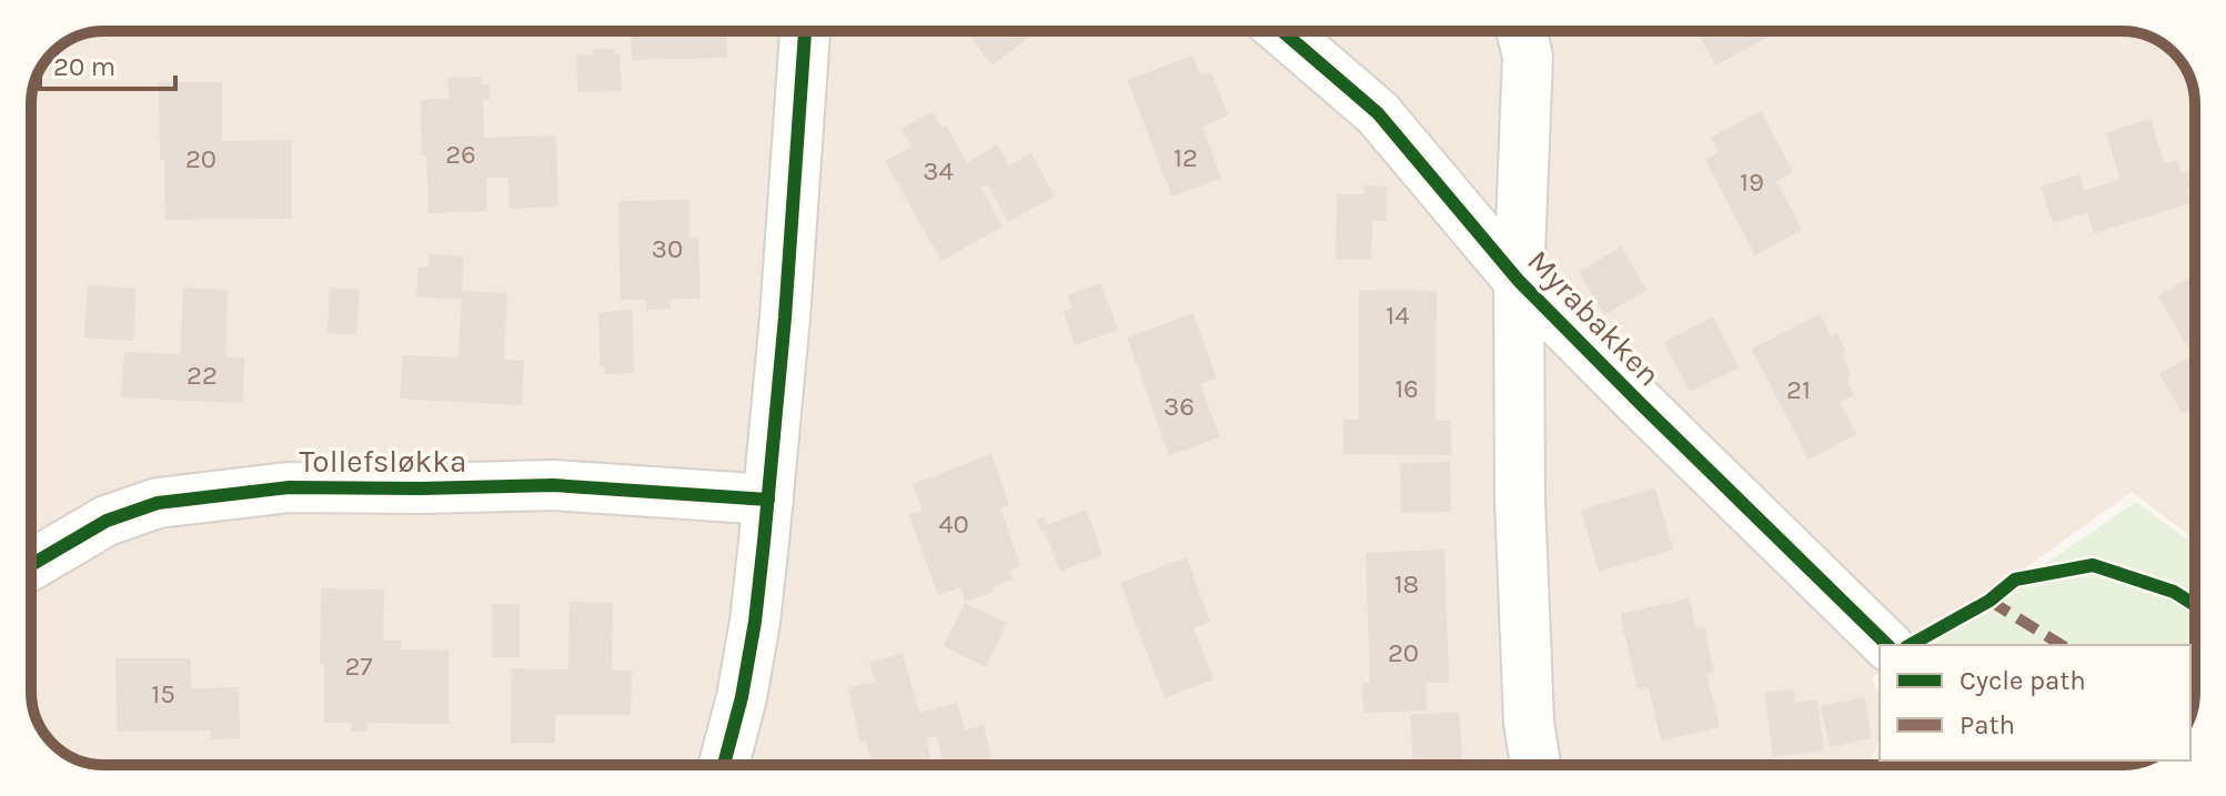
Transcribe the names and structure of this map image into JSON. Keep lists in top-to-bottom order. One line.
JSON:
{"streets":{"street":["Myrabakken","Tollefsløkka"]},"house_numbers":["26","12","20","34","19","30","14","22","16","21","36","40","18","20","27","15"],"legend":["Cycle path","Path"],"scale_bar":"20 m"}
